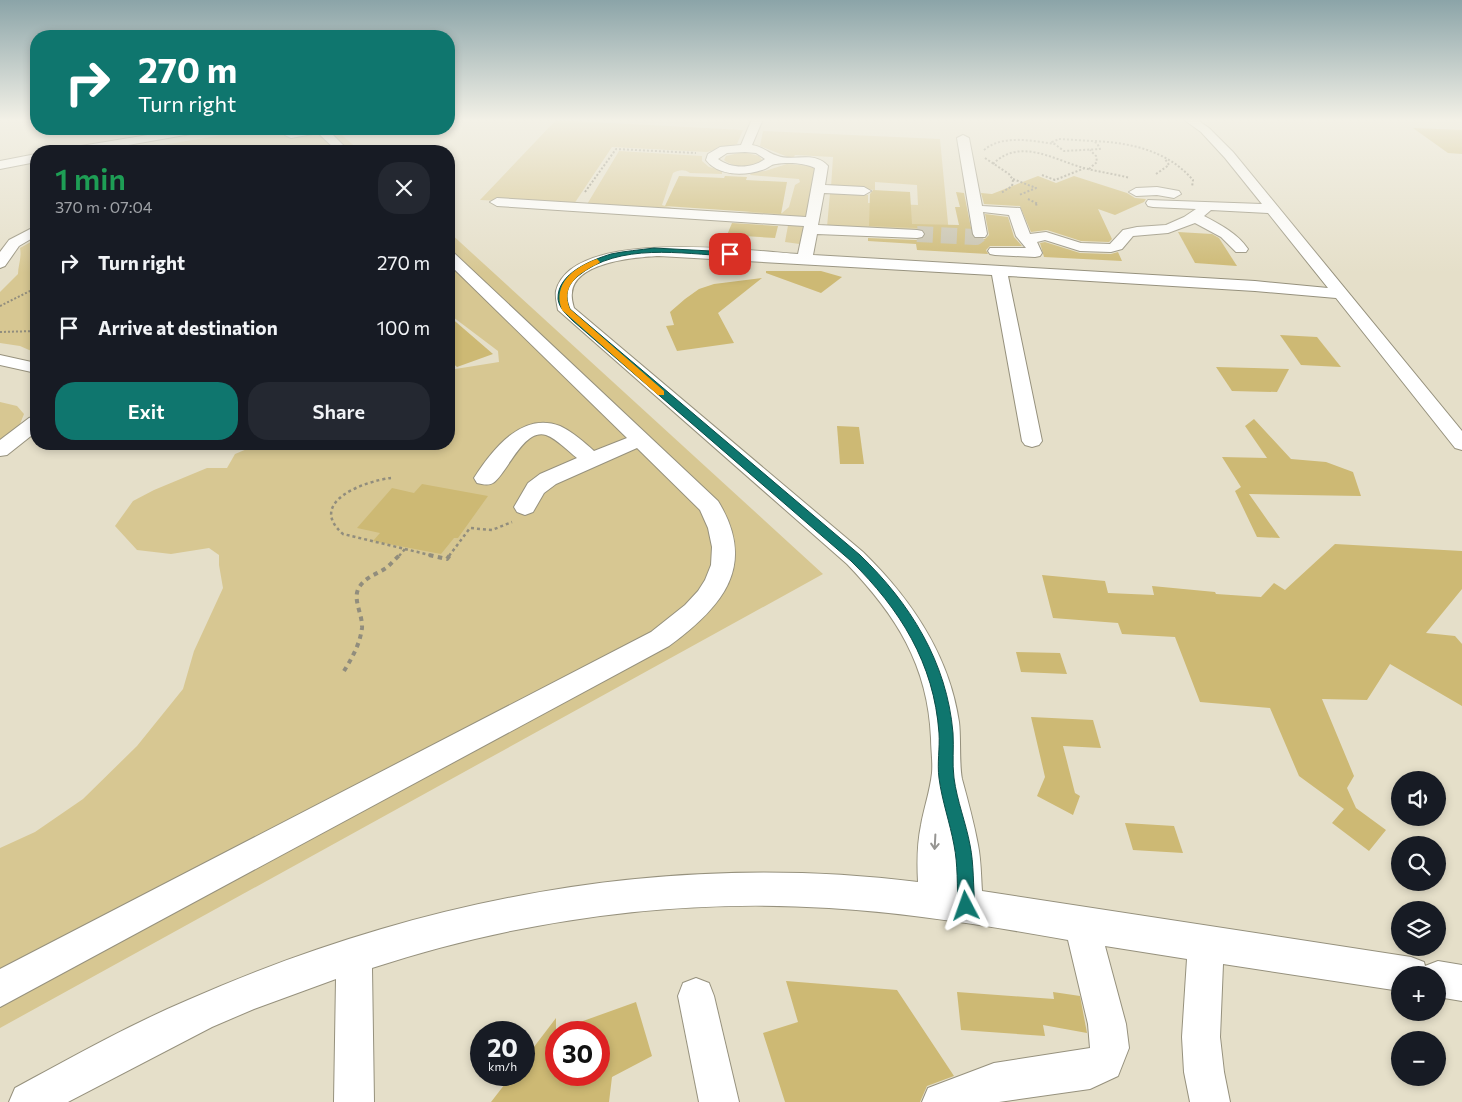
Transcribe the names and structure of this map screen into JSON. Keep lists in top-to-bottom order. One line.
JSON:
{"page":{"turn":["270 m","Turn right"],"heading":["1 min","370 m · 07:04"],"list":[{"name":"Turn right","value":"270 m"},{"name":"Arrive at destination","value":"100 m"}],"buttons":["Exit","Share"],"map_buttons":["+","−"],"speed":"20 km/h","limit":"30"}}
